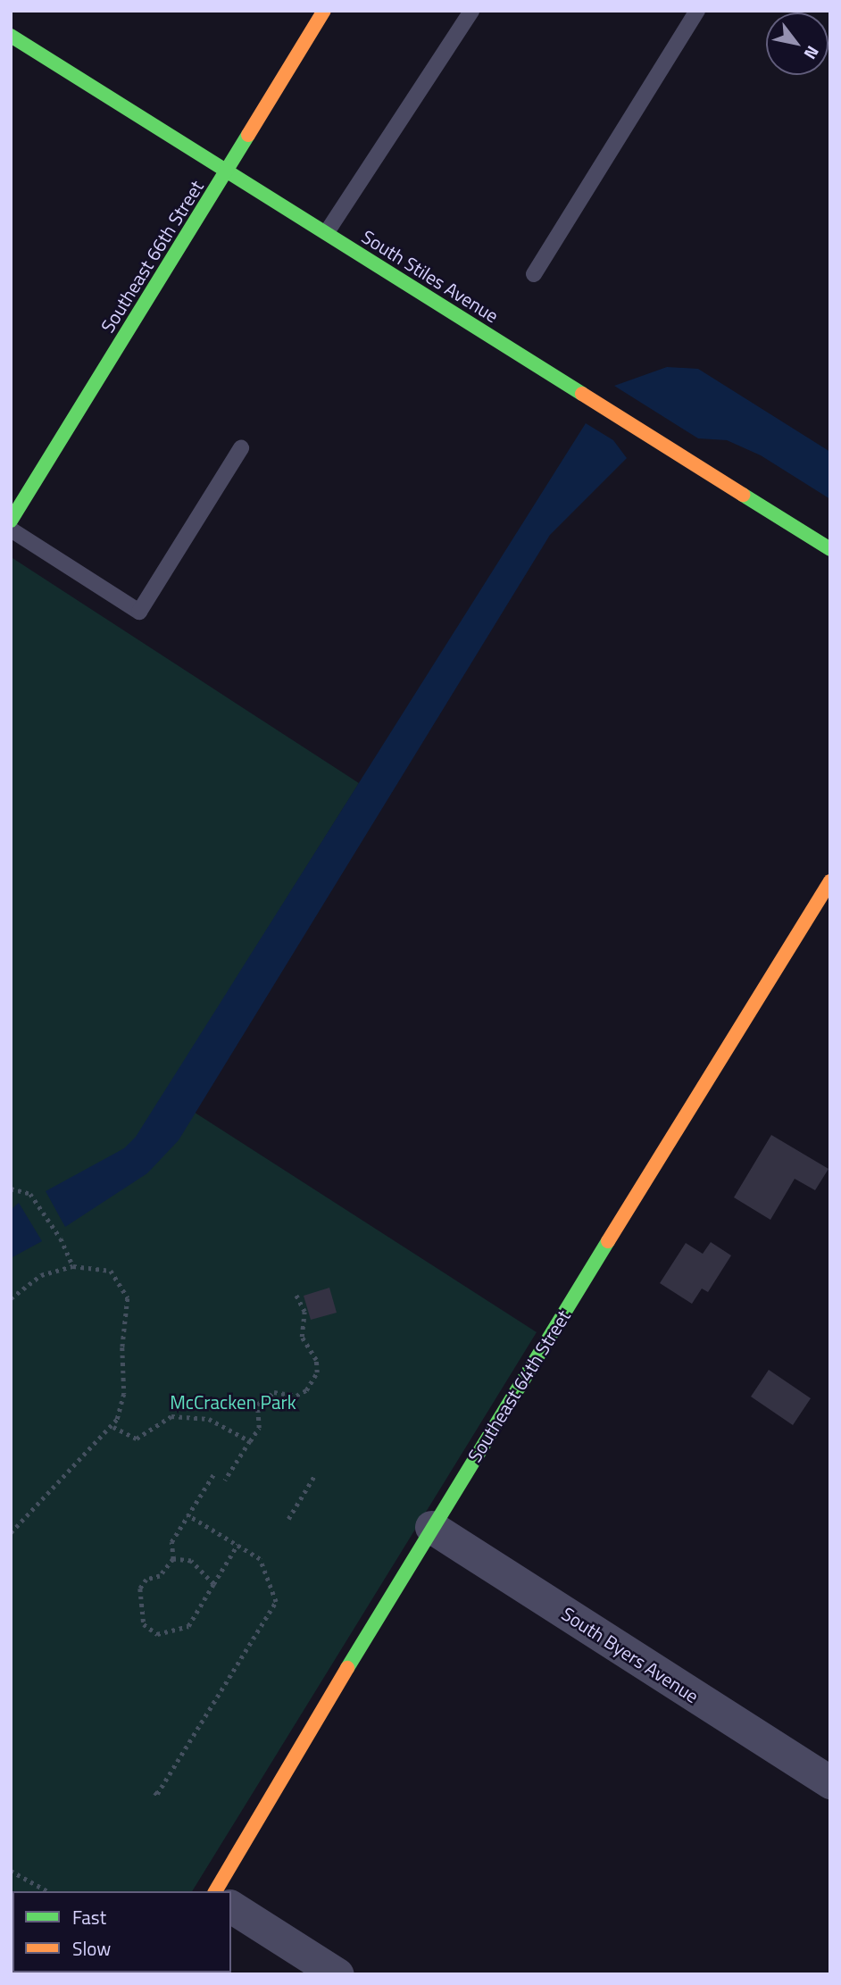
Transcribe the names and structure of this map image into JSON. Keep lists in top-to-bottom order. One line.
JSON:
{"streets":{"street":["Southeast 66th Street","South Stiles Avenue","Southeast 64th Street","South Byers Avenue"]},"crossings":[["Southeast 66th Street","South Stiles Avenue"],["Southeast 64th Street","South Byers Avenue"]],"parks":["McCracken Park"],"legend":["Fast","Slow"],"north":"bottom right"}
